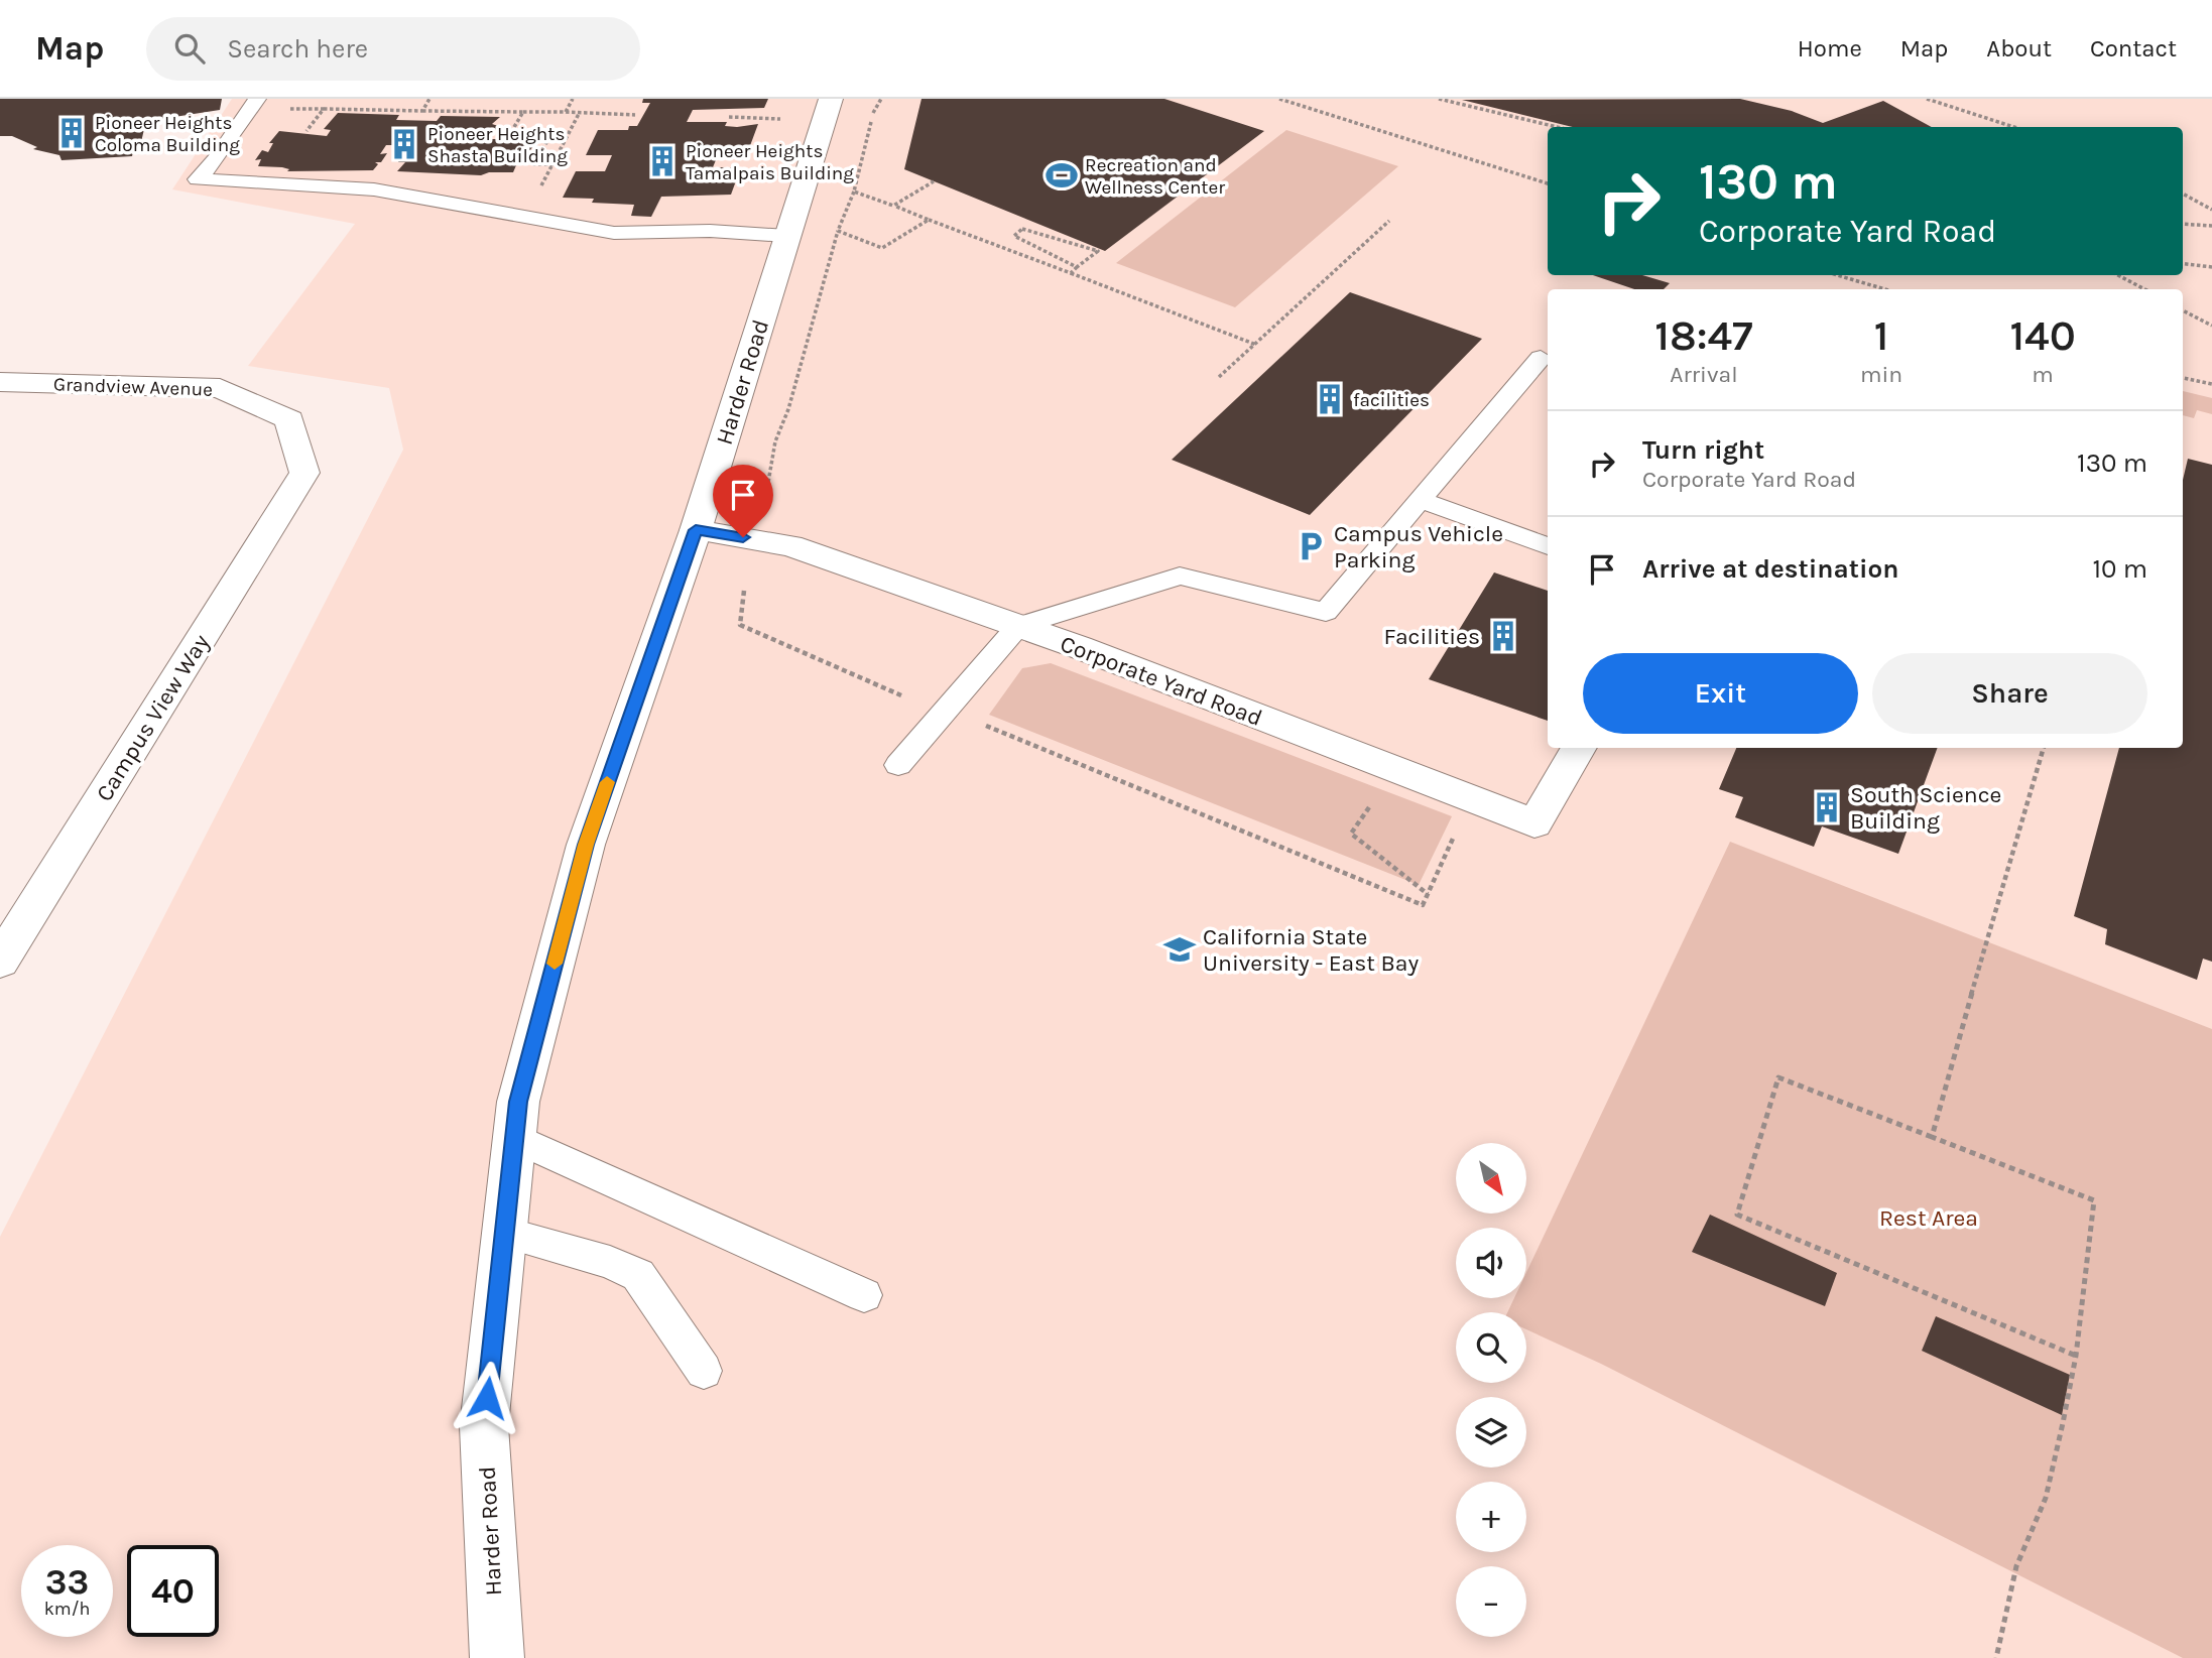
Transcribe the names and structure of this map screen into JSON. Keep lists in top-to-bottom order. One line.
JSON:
{"streets":{"street":["Harder Road","Grandview Avenue","Corporate Yard Road","Campus View Way"]},"crossings":[["Harder Road","Corporate Yard Road"],["Grandview Avenue","Campus View Way"]],"parks":["Rest Area"],"places":{"building":["Pioneer Heights Coloma Building","Pioneer Heights Shasta Building","Pioneer Heights Tamalpais Building","facilities","Facilities","South Science Building"],"sports":["Recreation and Wellness Center"],"parking":["Campus Vehicle Parking"],"school or university":["California State University - East Bay"]},"north":"bottom right","page":{"header":"Map","search":"Search here","nav":["Home","Map","About","Contact"],"turn":["130 m","Corporate Yard Road"],"eta":["18:47","Arrival","1","min","140","m"],"list":[{"name":"Turn right","note":"Corporate Yard Road","value":"130 m"},{"name":"Arrive at destination","value":"10 m"}],"buttons":["Exit","Share"],"map_buttons":["+","−"],"speed":"33 km/h","limit":"40"}}
